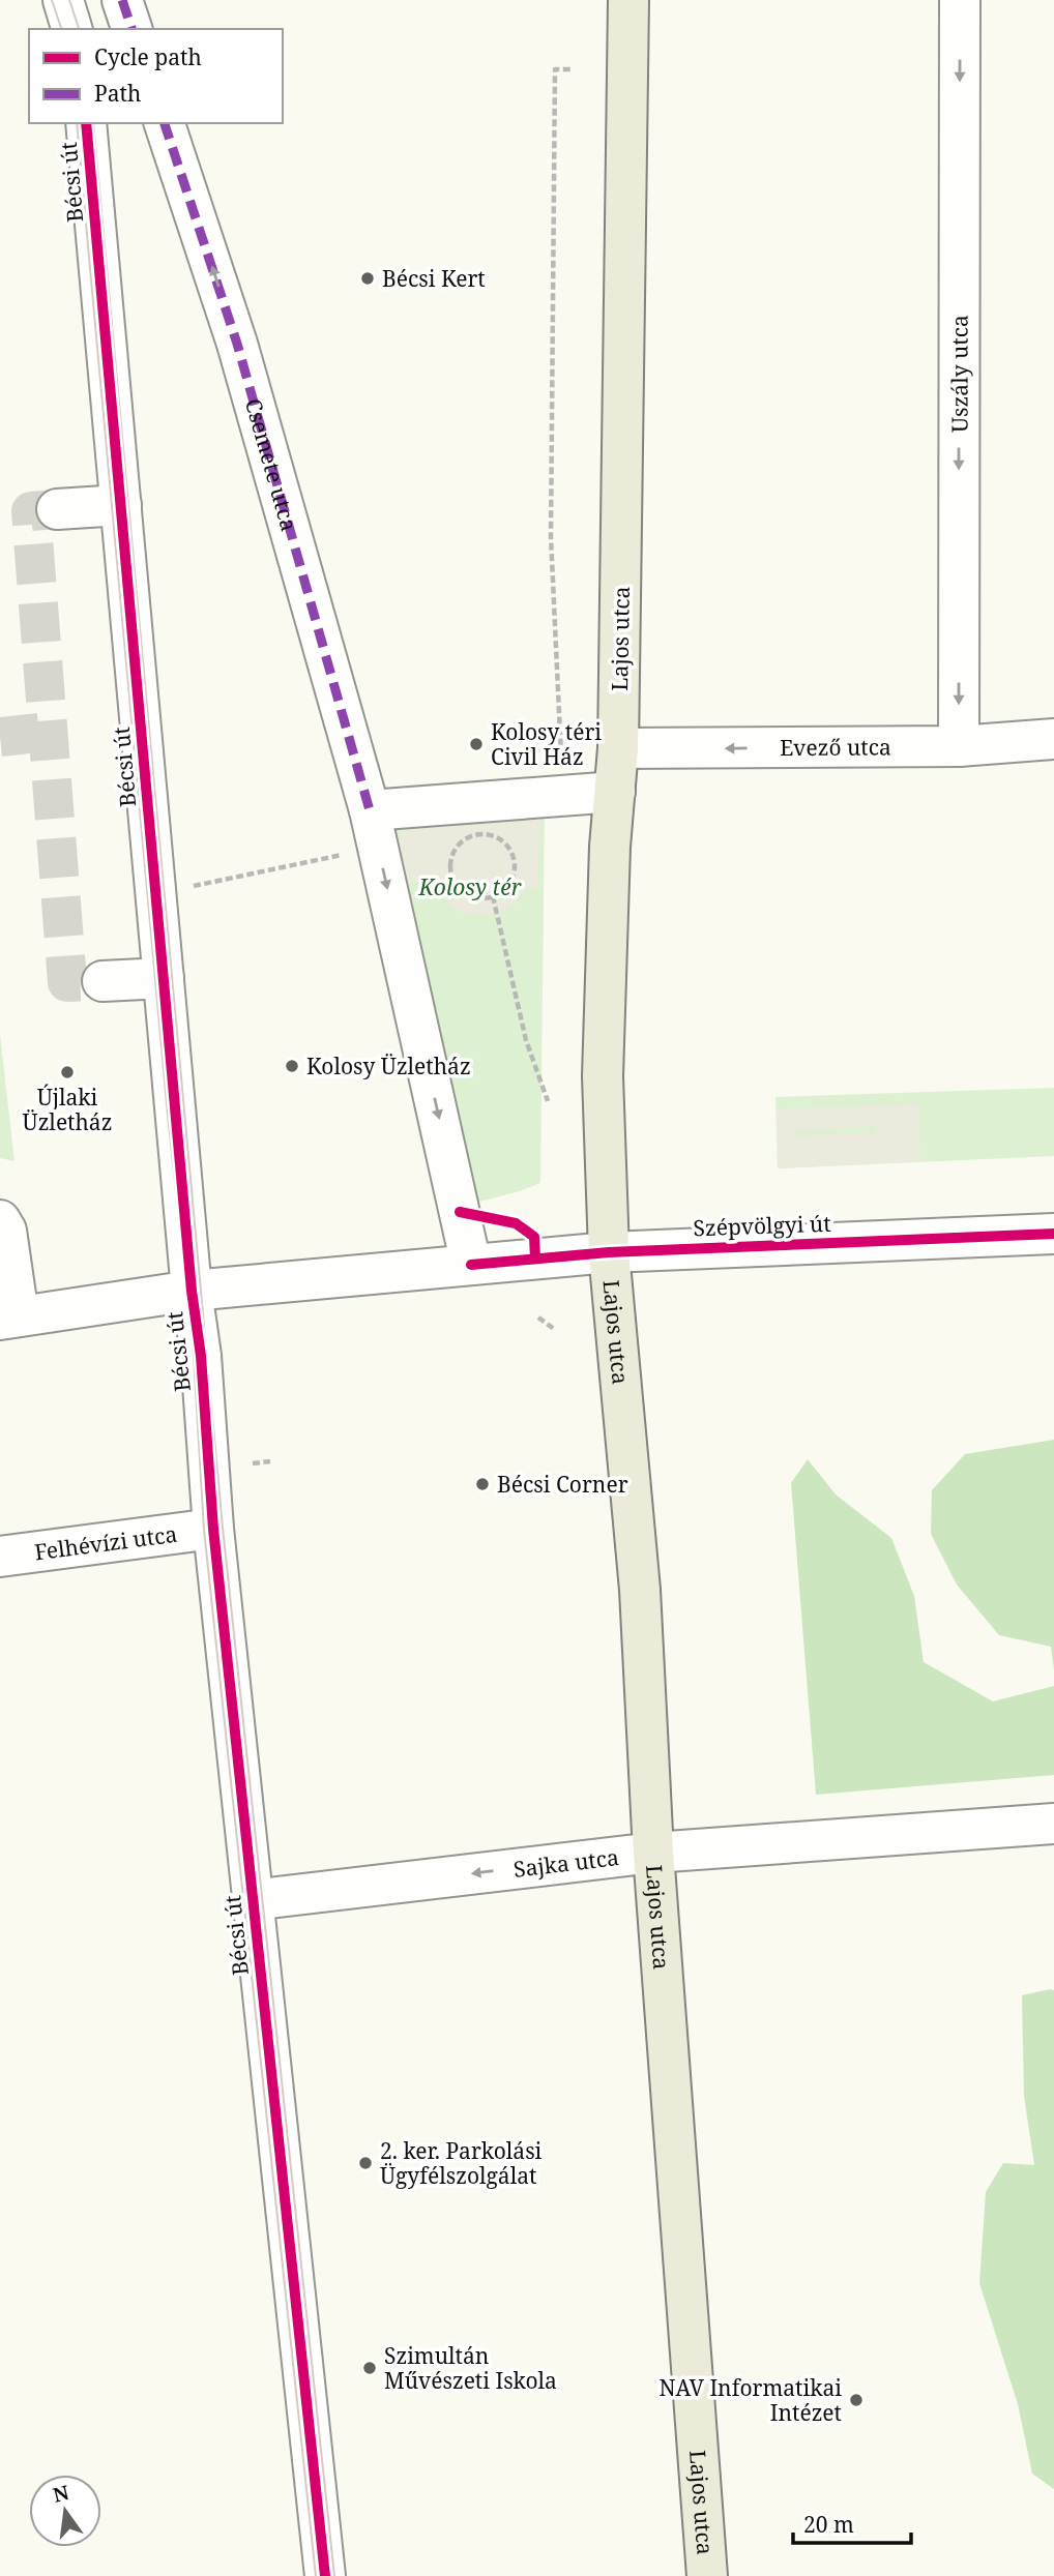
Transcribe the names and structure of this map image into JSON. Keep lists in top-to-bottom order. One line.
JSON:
{"streets":{"main road":["Lajos utca"],"street":["Bécsi út","Uszály utca","Csemete utca","Evező utca","Szépvölgyi út","Felhévízi utca","Sajka utca"]},"crossings":[["Bécsi út","Szépvölgyi út"],["Bécsi út","Felhévízi utca"],["Bécsi út","Sajka utca"],["Uszály utca","Evező utca"],["Lajos utca","Evező utca"],["Lajos utca","Szépvölgyi út"],["Lajos utca","Sajka utca"]],"one_way":["Uszály utca","Csemete utca","Evező utca","Sajka utca"],"parks":["Kolosy tér"],"places":["Bécsi Kert","Kolosy téri Civil Ház","Kolosy Üzletház","Újlaki Üzletház","Bécsi Corner","2. ker. Parkolási Ügyfélszolgálat","Szimultán Művészeti Iskola","NAV Informatikai Intézet"],"legend":["Cycle path","Path"],"scale_bar":"20 m","north":"top"}
